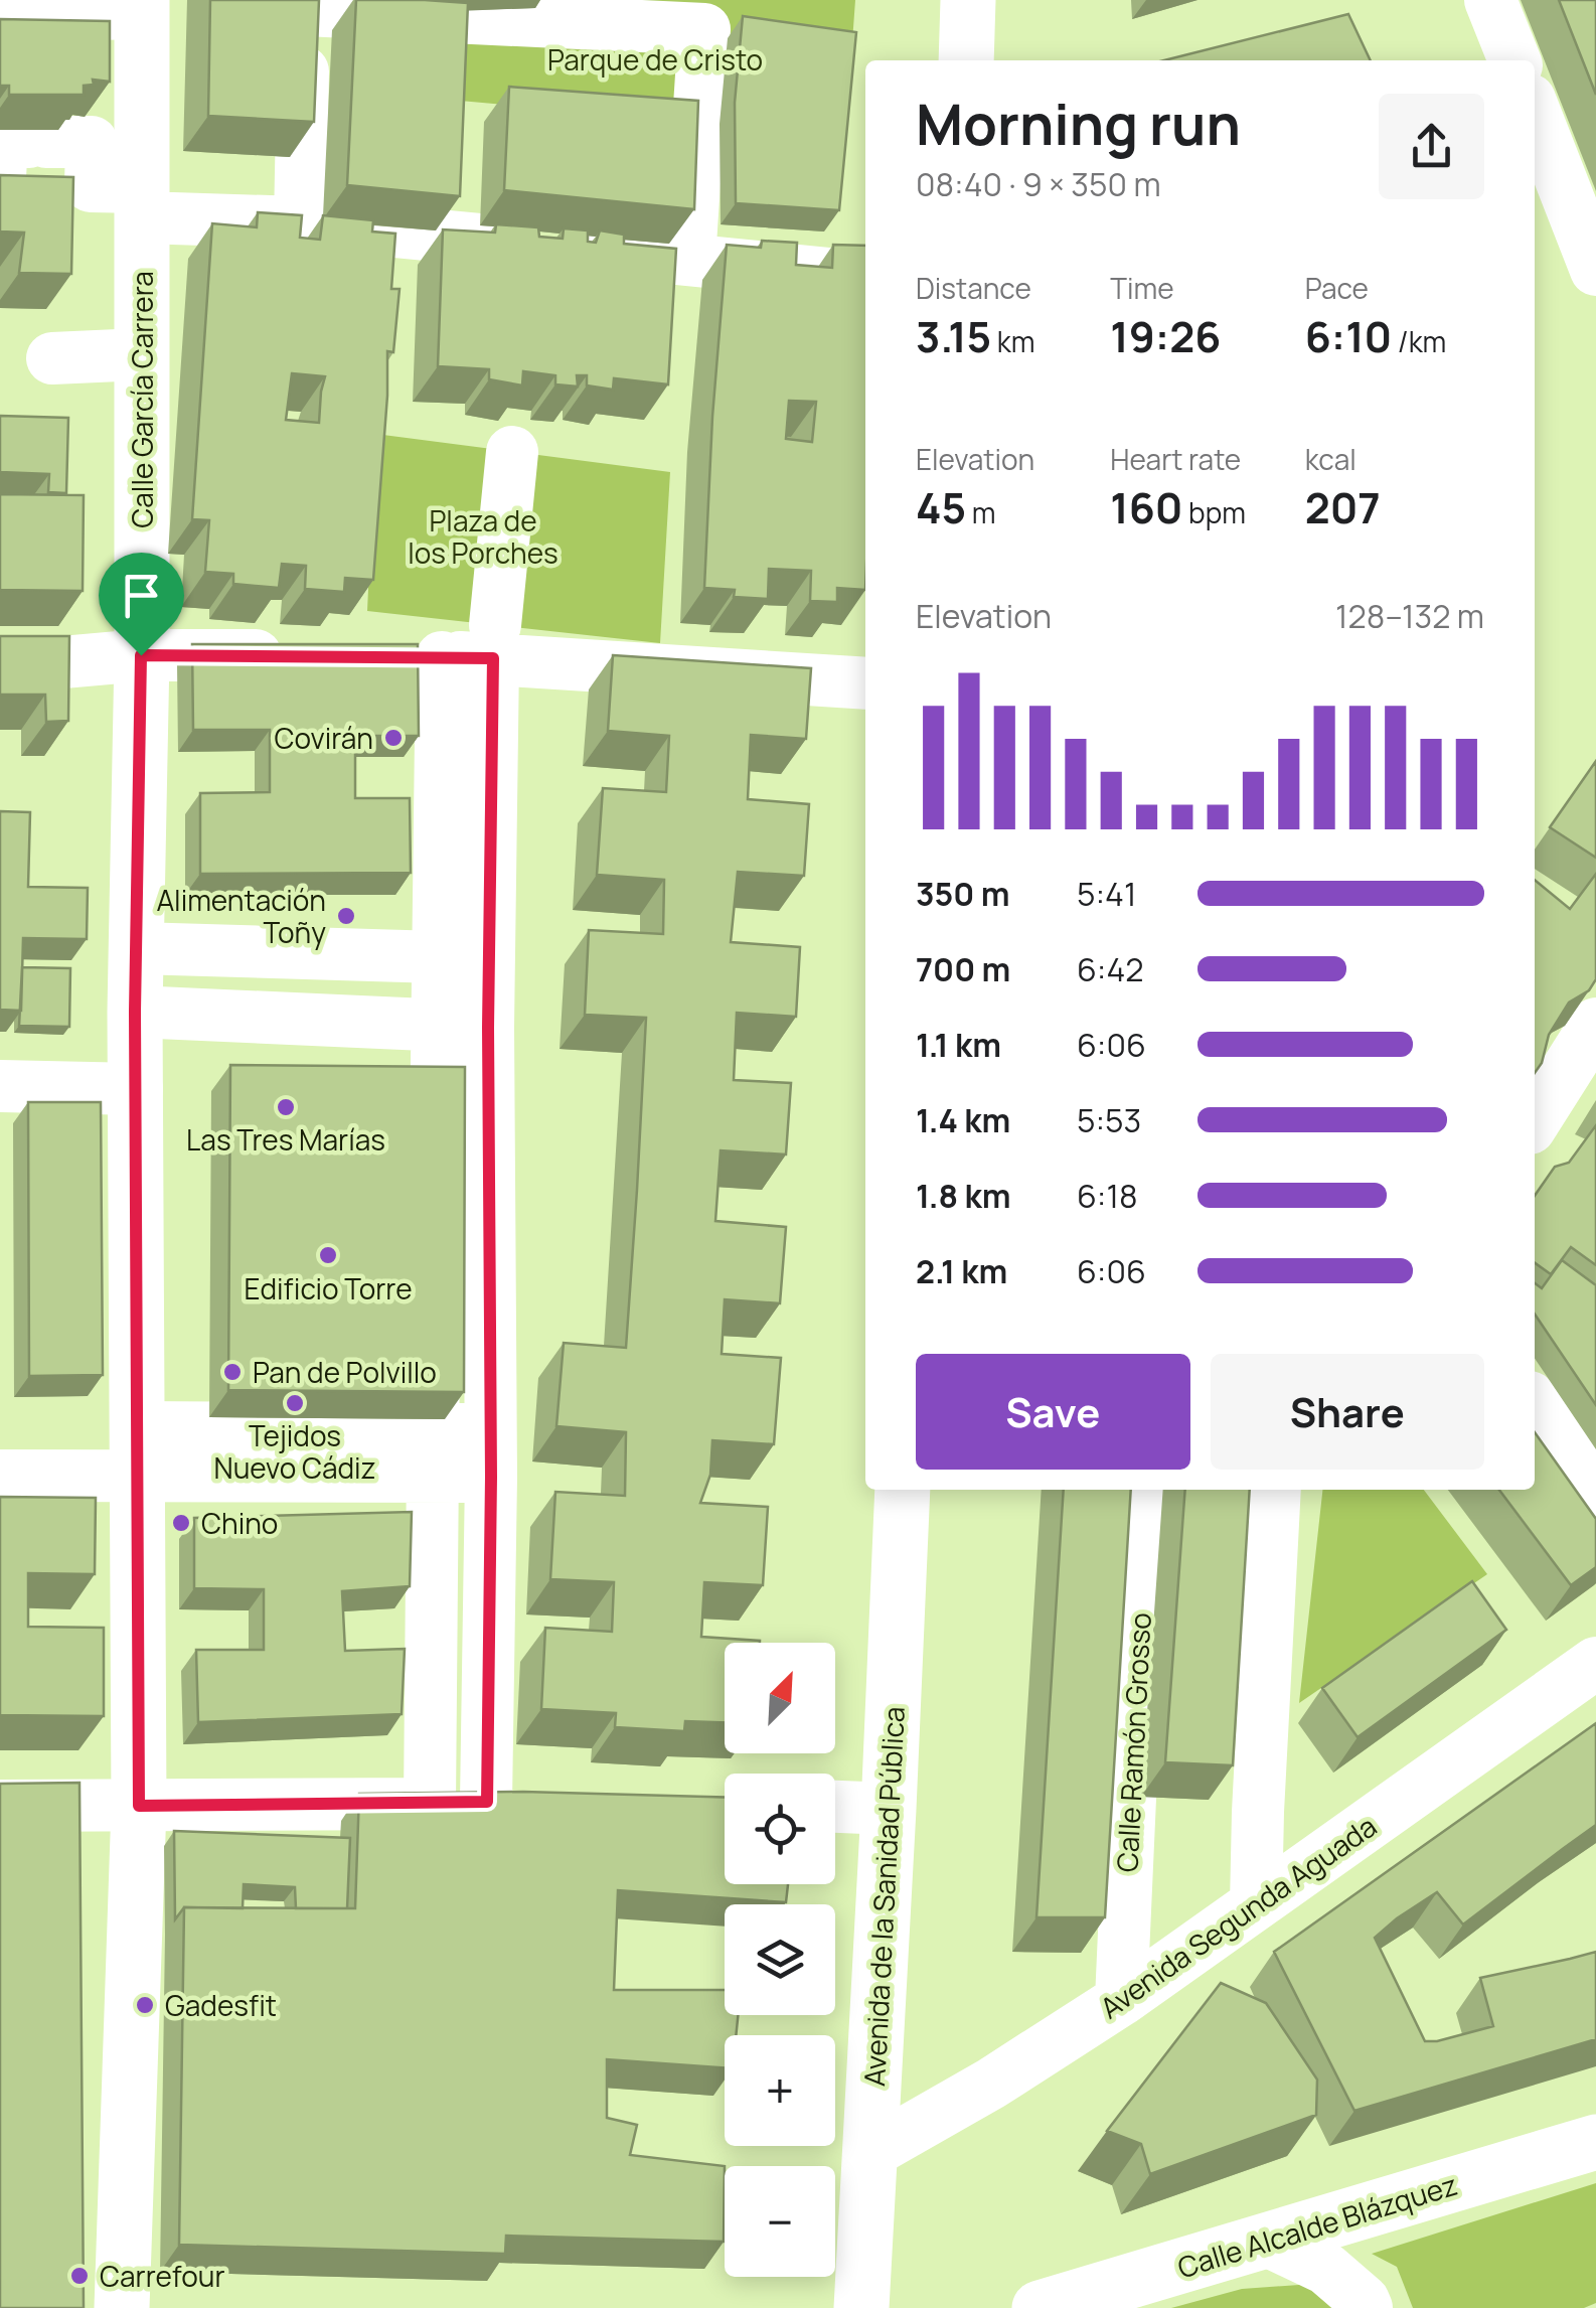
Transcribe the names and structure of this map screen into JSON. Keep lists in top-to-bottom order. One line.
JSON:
{"streets":{"street":["Calle García Carrera","Calle Ramón Grosso","Avenida de la Sanidad Pública","Avenida Segunda Aguada","Calle Alcalde Blázquez"]},"crossings":[["Calle Ramón Grosso","Avenida Segunda Aguada"],["Avenida de la Sanidad Pública","Avenida Segunda Aguada"]],"parks":["Parque de Cristo","Plaza de los Porches"],"places":["Covirán","Alimentación Toñy","Las Tres Marías","Edificio Torre","Pan de Polvillo","Tejidos Nuevo Cádiz","Chino","Gadesfit","Carrefour"],"north":"top right","page":{"heading":["Morning run","08:40 · 9 × 350 m"],"stats":[["Distance","3.15 km"],["Time","19:26"],["Pace","6:10 /km"],["Elevation","45 m"],["Heart rate","160 bpm"],["kcal","207"]],"chart":["Elevation","128–132 m"],"list":[{"name":"350 m","note":"5:41"},{"name":"700 m","note":"6:42"},{"name":"1.1 km","note":"6:06"},{"name":"1.4 km","note":"5:53"},{"name":"1.8 km","note":"6:18"},{"name":"2.1 km","note":"6:06"}],"buttons":["Save","Share"],"map_buttons":["+","−"]}}
